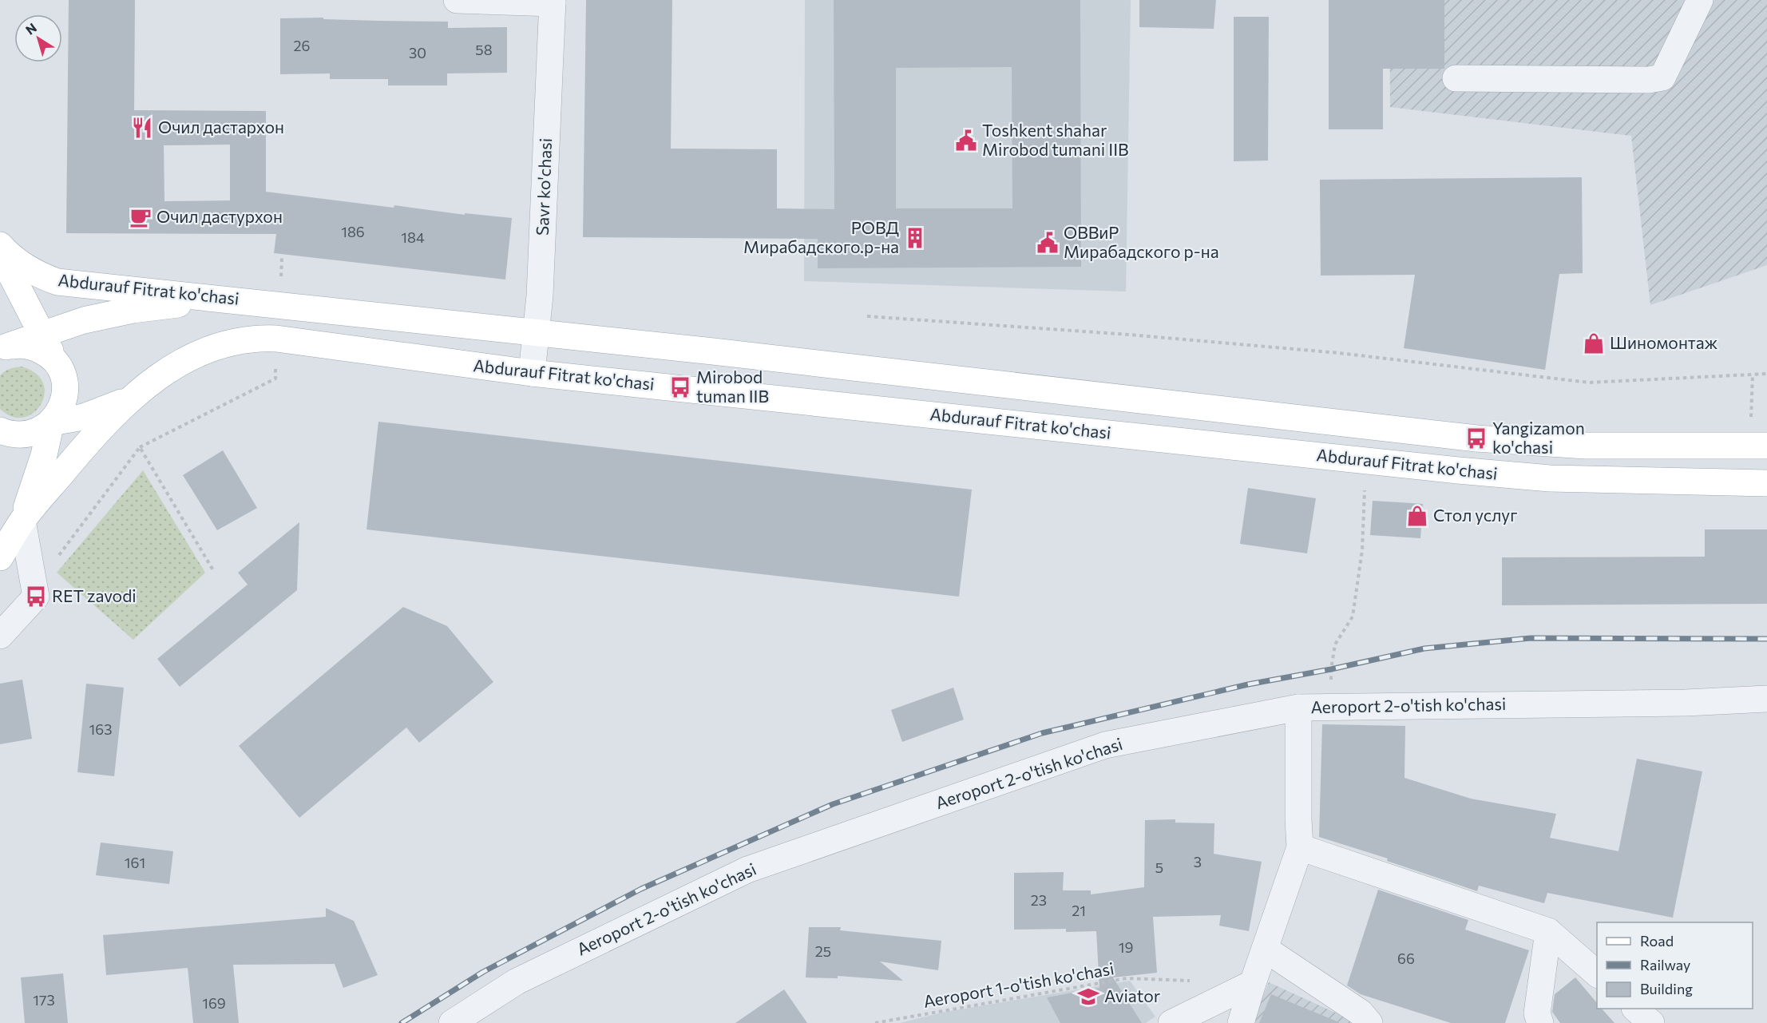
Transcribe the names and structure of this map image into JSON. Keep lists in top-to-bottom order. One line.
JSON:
{"streets":{"main road":["Abdurauf Fitrat ko'chasi"],"street":["Savr ko'chasi","Aeroport 2-o'tish ko'chasi"],"path":["Aeroport 1-o'tish ko'chasi"]},"crossings":[["Savr ko'chasi","Abdurauf Fitrat ko'chasi"]],"places":{"restaurant":["Очил дастархон"],"public building":["Toshkent shahar Mirobod tumani IIB","ОВВиР Мирабадского р-на"],"cafe":["Очил дастурхон"],"building":["РОВД Мирабадского.р-на"],"shop":["Шиномонтаж","Стол услуг"],"bus stop":["Mirobod tuman IIB","Yangizamon ko'chasi","RET zavodi"],"school or university":["Aviator"]},"house_numbers":["26","58","30","186","184","163","3","161","5","23","21","19","25","66","173","169"],"legend":["Road","Railway","Building"],"north":"top left"}
